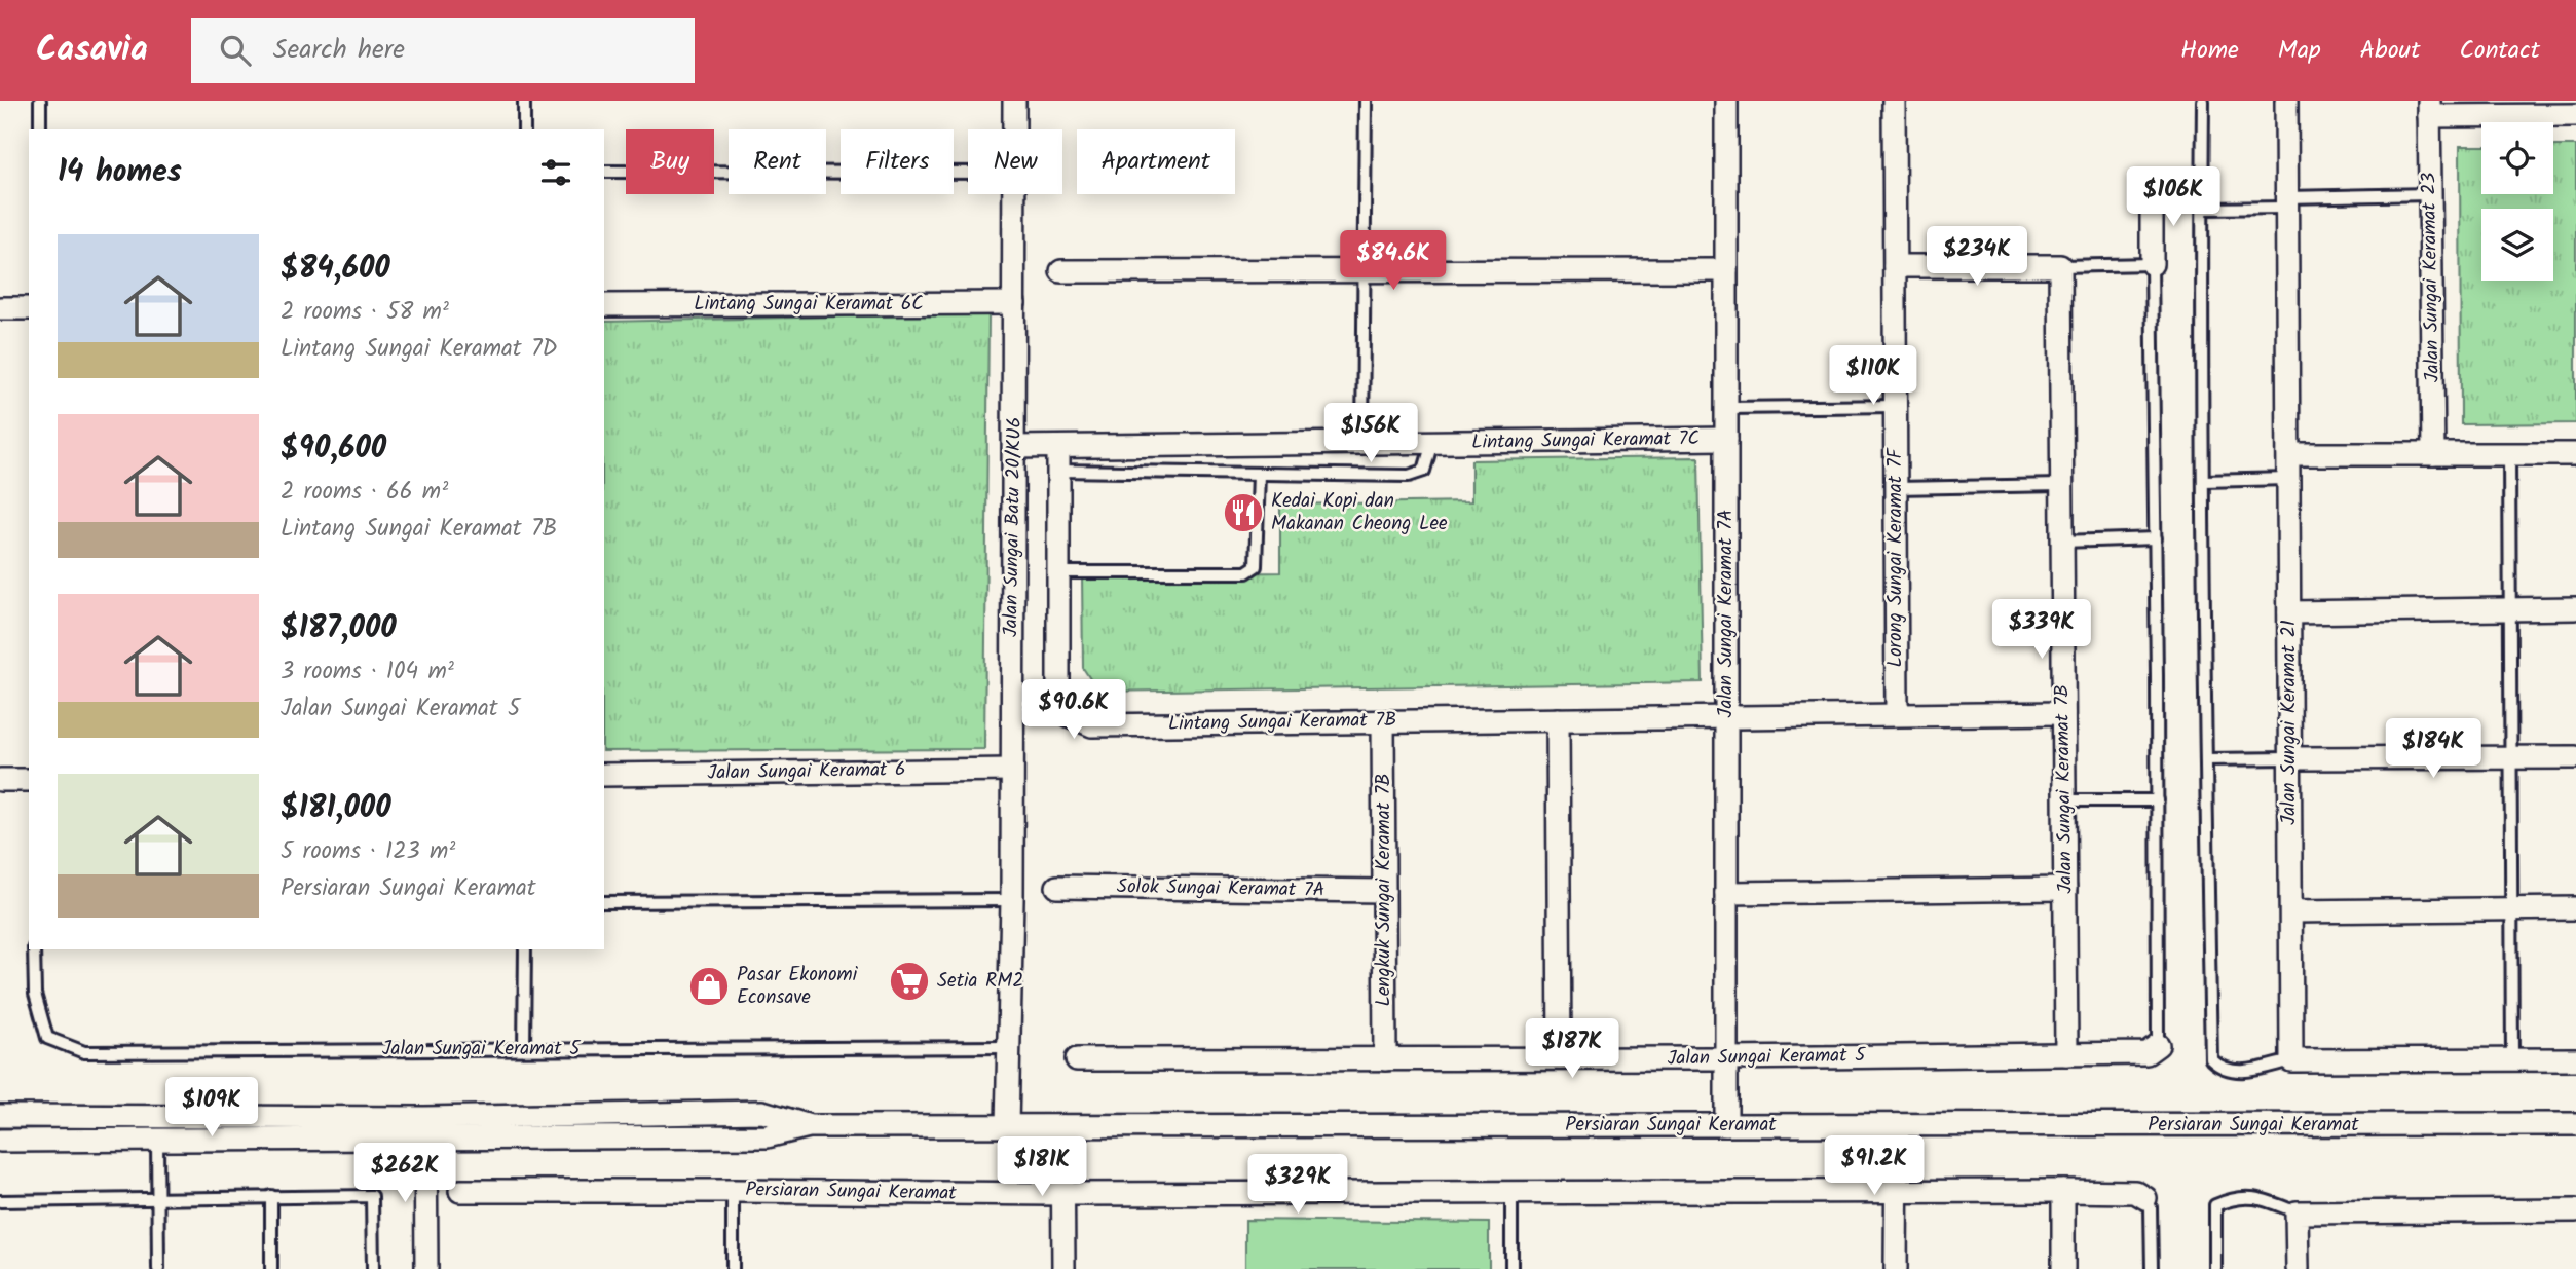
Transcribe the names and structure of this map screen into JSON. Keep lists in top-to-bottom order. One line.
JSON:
{"streets":{"street":["Jalan Sungai Keramat 23","Lintang Sungai Keramat 6C","Lintang Sungai Keramat 7C","Jalan Sungai Batu 20/KU6","Lorong Sungai Keramat 7F","Jalan Sungai Keramat 7A","Lintang Sungai Keramat 7B","Jalan Sungai Keramat 21","Jalan Sungai Keramat 6","Jalan Sungai Keramat 7B","Solok Sungai Keramat 7A","Lengkuk Sungai Keramat 7B","Jalan Sungai Keramat 5","Persiaran Sungai Keramat"]},"crossings":[["Lintang Sungai Keramat 6C","Jalan Sungai Batu 20/KU6"],["Lintang Sungai Keramat 7C","Jalan Sungai Batu 20/KU6"],["Lintang Sungai Keramat 7C","Jalan Sungai Keramat 7A"],["Lintang Sungai Keramat 7C","Lintang Sungai Keramat 7B"],["Jalan Sungai Batu 20/KU6","Jalan Sungai Keramat 6"],["Jalan Sungai Batu 20/KU6","Jalan Sungai Keramat 5"],["Jalan Sungai Batu 20/KU6","Persiaran Sungai Keramat"],["Lorong Sungai Keramat 7F","Lintang Sungai Keramat 7B"],["Jalan Sungai Keramat 7A","Lintang Sungai Keramat 7B"],["Jalan Sungai Keramat 7A","Jalan Sungai Keramat 5"],["Jalan Sungai Keramat 7A","Persiaran Sungai Keramat"],["Lintang Sungai Keramat 7B","Jalan Sungai Keramat 7B"],["Lintang Sungai Keramat 7B","Lengkuk Sungai Keramat 7B"],["Jalan Sungai Keramat 7B","Jalan Sungai Keramat 5"],["Solok Sungai Keramat 7A","Lengkuk Sungai Keramat 7B"],["Lengkuk Sungai Keramat 7B","Jalan Sungai Keramat 5"]],"places":{"restaurant":["Kedai Kopi dan Makanan Cheong Lee"],"supermarket":["Setia RM2"],"shop":["Pasar Ekonomi Econsave"]},"page":{"header":"Casavia","search":"Search here","nav":["Home","Map","About","Contact"],"chip":["Buy","Rent","Filters","New","Apartment"],"heading":"14 homes","price":["$106K","$234K","$84.6K","$110K","$156K","$339K","$90.6K","$184K","$187K","$109K","$91.2K","$181K","$262K","$329K"],"list":[{"name":"$84,600","note":"2 rooms · 58 m² · Lintang Sungai Keramat 7D"},{"name":"$90,600","note":"2 rooms · 66 m² · Lintang Sungai Keramat 7B"},{"name":"$187,000","note":"3 rooms · 104 m² · Jalan Sungai Keramat 5"},{"name":"$181,000","note":"5 rooms · 123 m² · Persiaran Sungai Keramat"}]}}
